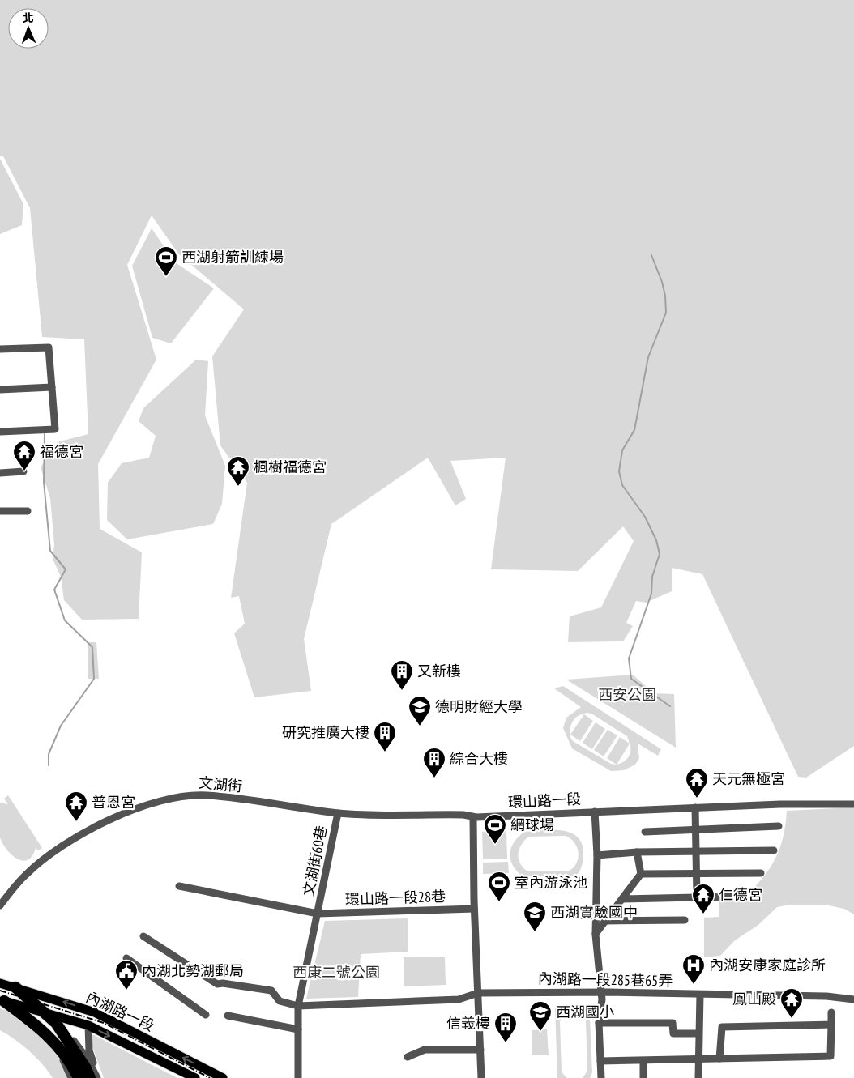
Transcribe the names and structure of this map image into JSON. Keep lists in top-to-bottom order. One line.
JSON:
{"streets":{"main road":["內湖路一段"],"street":["文湖街","環山路一段","文湖街60巷","環山路一段28巷","內湖路一段285巷65弄"]},"crossings":[["文湖街","環山路一段"],["文湖街","文湖街60巷"],["文湖街60巷","環山路一段28巷"],["文湖街60巷","內湖路一段285巷65弄"]],"parks":["西安公園","西康二號公園"],"places":{"sports":["西湖射箭訓練場","網球場","室內游泳池"],"temple":["福德宮","楓樹福德宮","天元無極宮","普恩宮","仁德宮","鳳山殿"],"building":["又新樓","研究推廣大樓","綜合大樓","信義樓"],"school or university":["德明財經大學","西湖實驗國中","西湖國小"],"hospital":["內湖安康家庭診所"],"public building":["內湖北勢湖郵局"]},"north":"top"}
